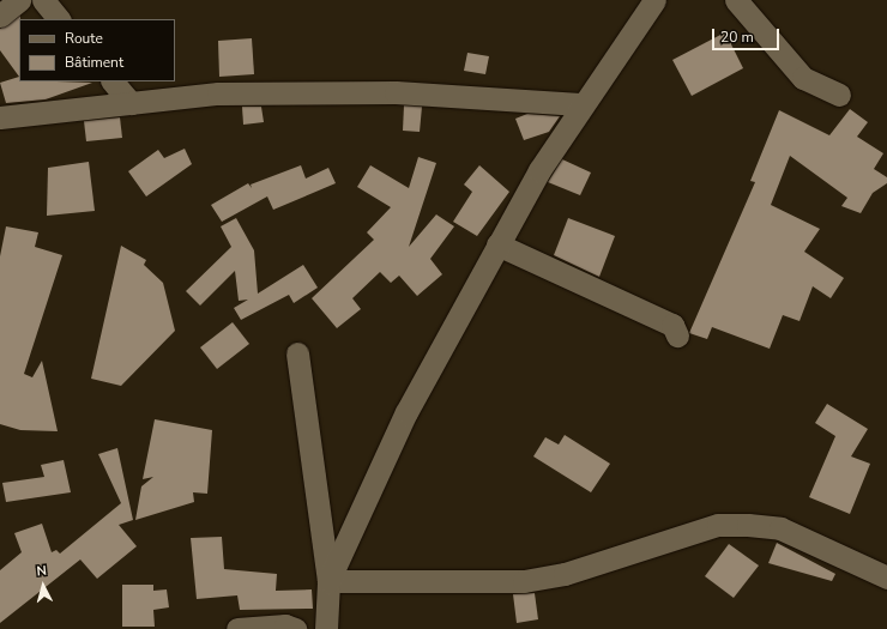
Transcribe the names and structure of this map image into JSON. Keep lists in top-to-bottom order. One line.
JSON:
{"legend":["Route","Bâtiment"],"scale_bar":"20 m","north":"top"}
